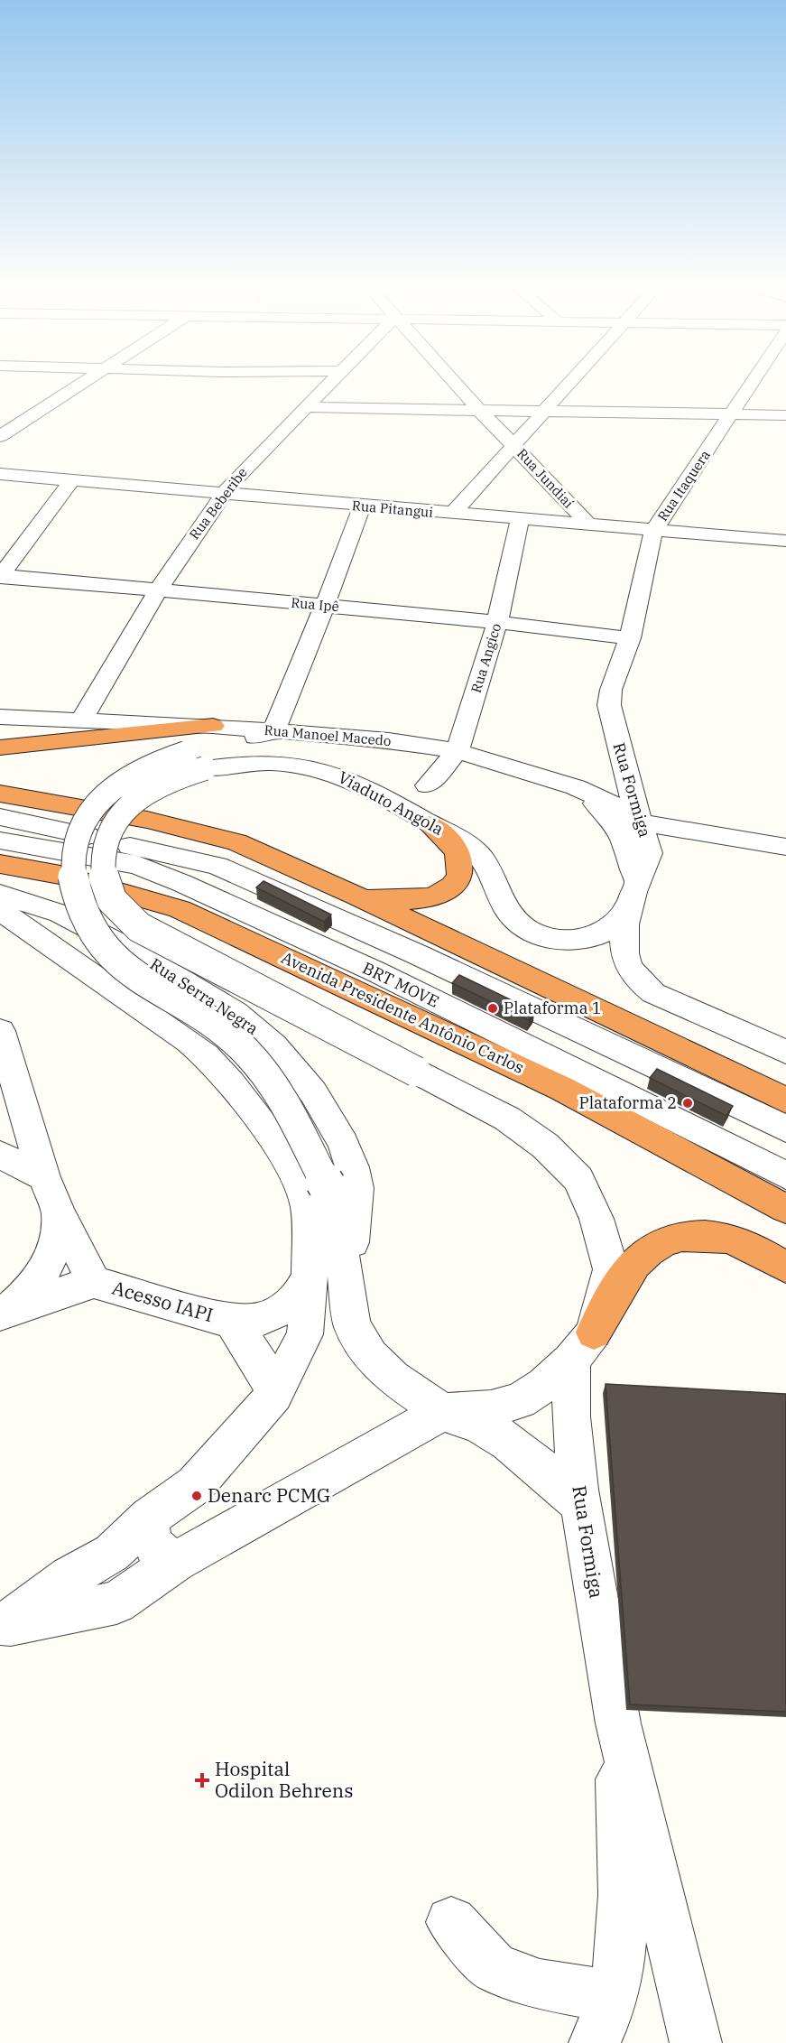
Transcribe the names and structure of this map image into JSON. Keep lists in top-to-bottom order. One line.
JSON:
{"streets":{"highway":["Avenida Presidente Antônio Carlos"],"street":["Rua Jundiaí","Rua Itaquera","Rua Beberibe","Rua Pitangui","Rua Ipê","Rua Angico","Rua Manoel Macedo","Rua Formiga","Viaduto Angola","BRT MOVE","Rua Serra Negra","Acesso IAPI"]},"crossings":[["Rua Jundiaí","Rua Pitangui"],["Rua Itaquera","Rua Pitangui"],["Rua Itaquera","Rua Formiga"],["Rua Beberibe","Rua Pitangui"],["Rua Beberibe","Rua Ipê"],["Rua Beberibe","Rua Manoel Macedo"],["Rua Pitangui","Rua Angico"],["Rua Pitangui","Rua Formiga"],["Rua Ipê","Rua Angico"],["Rua Ipê","Rua Formiga"],["Rua Angico","Rua Manoel Macedo"],["Rua Manoel Macedo","Rua Formiga"],["Rua Manoel Macedo","Viaduto Angola"],["Rua Formiga","Viaduto Angola"]],"places":{"other":["Plataforma 1","Plataforma 2","Denarc PCMG"],"health":["Hospital Odilon Behrens"]}}
